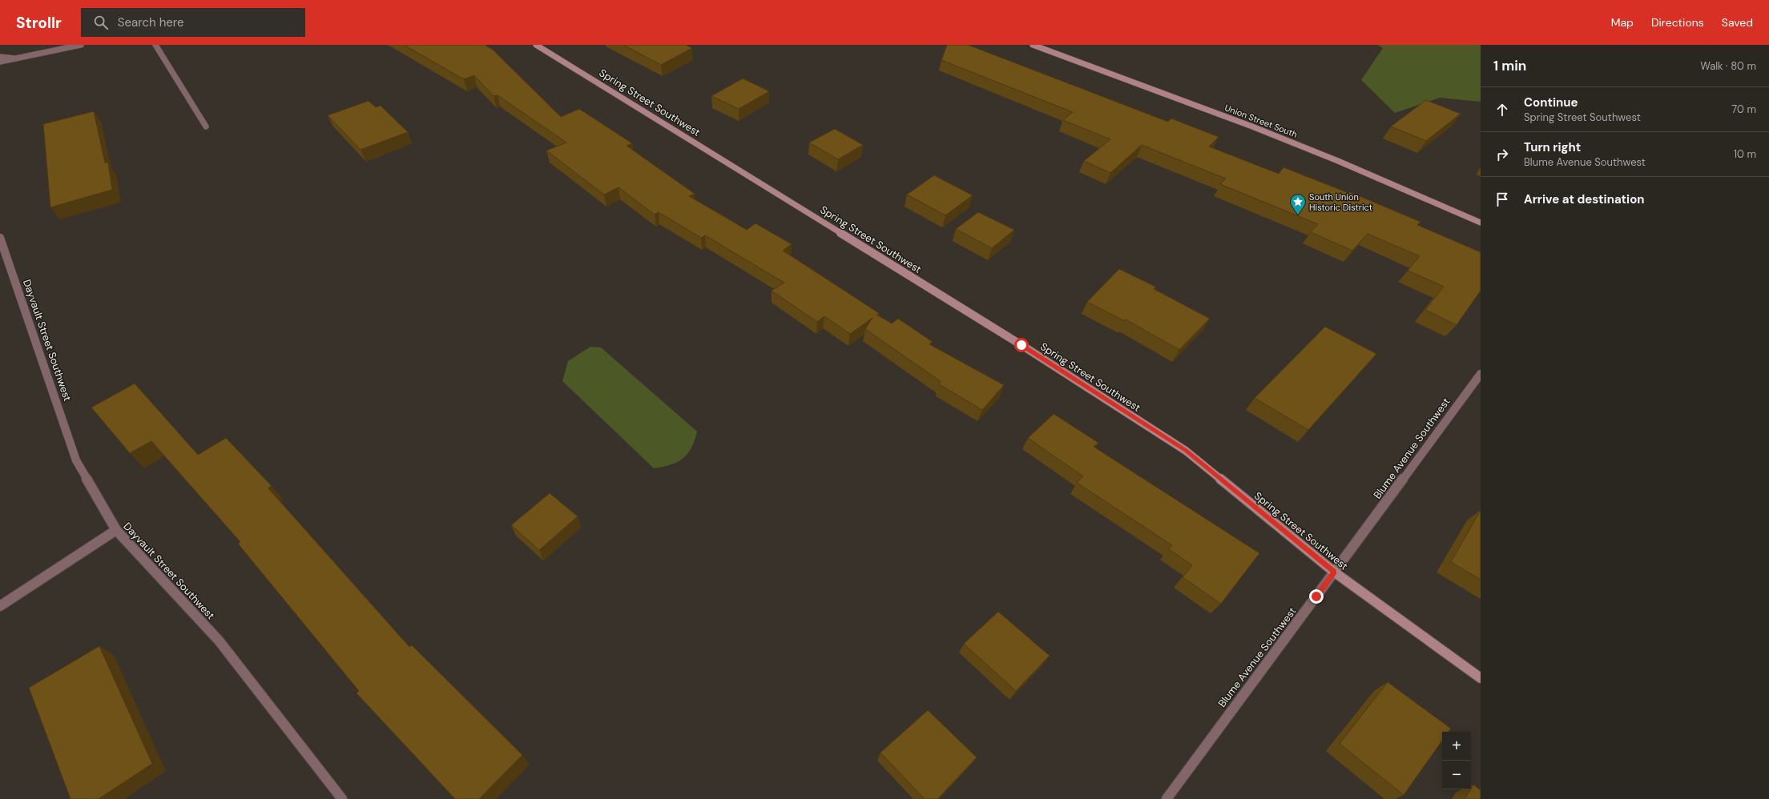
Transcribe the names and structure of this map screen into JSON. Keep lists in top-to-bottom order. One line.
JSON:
{"streets":{"street":["Spring Street Southwest","Union Street South","Dayvault Street Southwest","Blume Avenue Southwest"]},"crossings":[["Spring Street Southwest","Blume Avenue Southwest"]],"places":{"place":["South Union Historic District"]},"page":{"header":"Strollr","search":"Search here","nav":["Map","Directions","Saved"],"heading":["1 min","Walk · 80 m"],"list":[["Continue","Spring Street Southwest","70 m"],["Turn right","Blume Avenue Southwest","10 m"],"Arrive at destination"],"map_buttons":["+","−"]}}
